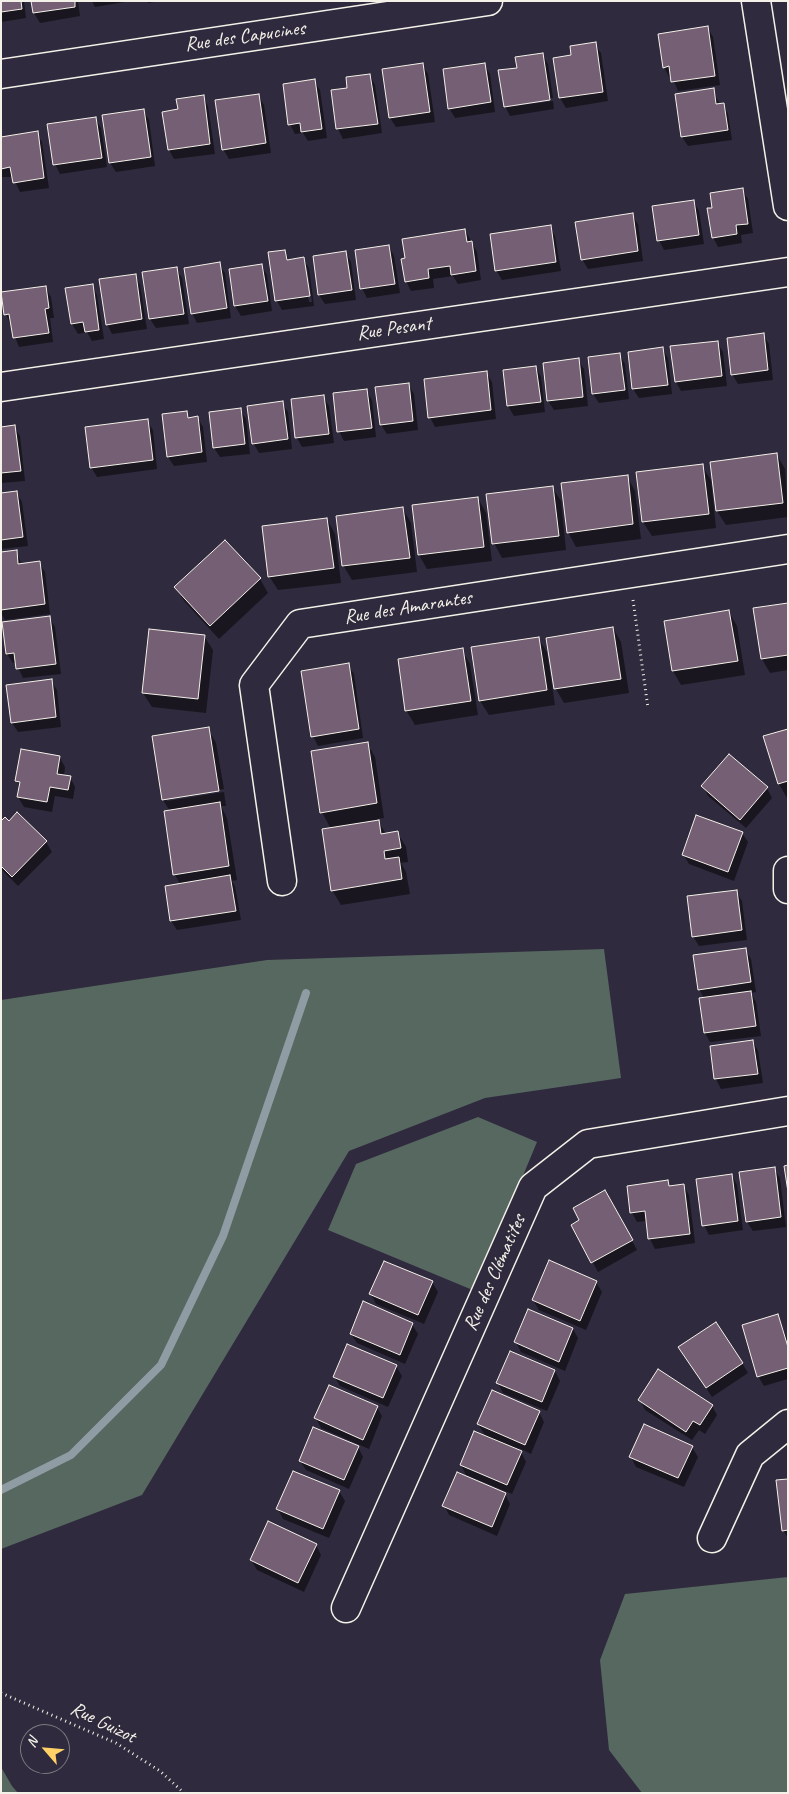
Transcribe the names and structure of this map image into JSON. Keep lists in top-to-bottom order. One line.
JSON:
{"streets":{"street":["Rue des Capucines","Rue Pesant","Rue des Amarantes","Rue des Clématites"],"path":["Rue Guizot"]},"north":"top left"}
